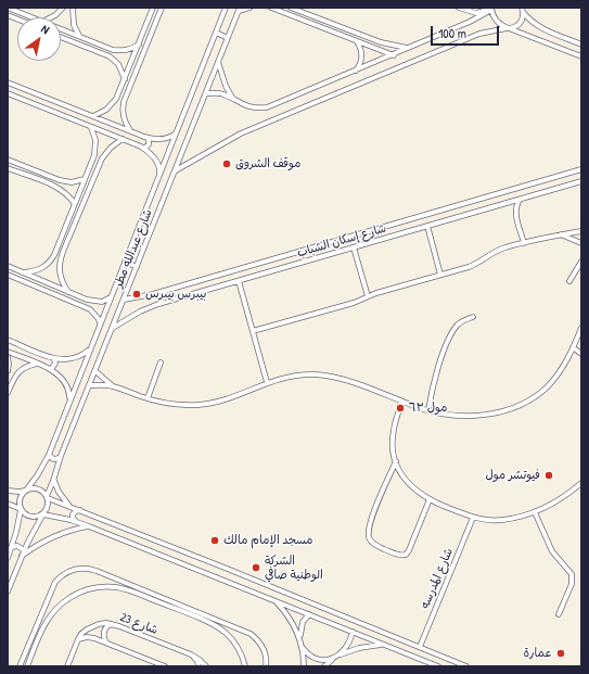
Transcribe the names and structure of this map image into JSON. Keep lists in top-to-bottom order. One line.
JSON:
{"streets":{"street":["شارع إسكان الشباب","شارع عبدالله مطر","شارع المدرسه","شارع 23"]},"crossings":[["شارع إسكان الشباب","شارع عبدالله مطر"]],"places":["موقف الشروق","بيبرس بيبرس","مول ٦٣","فيوتشر مول","مسجد الإمام مالك","الشركة الوطنية صافي","عمارة"],"scale_bar":"100 m","north":"top right"}
